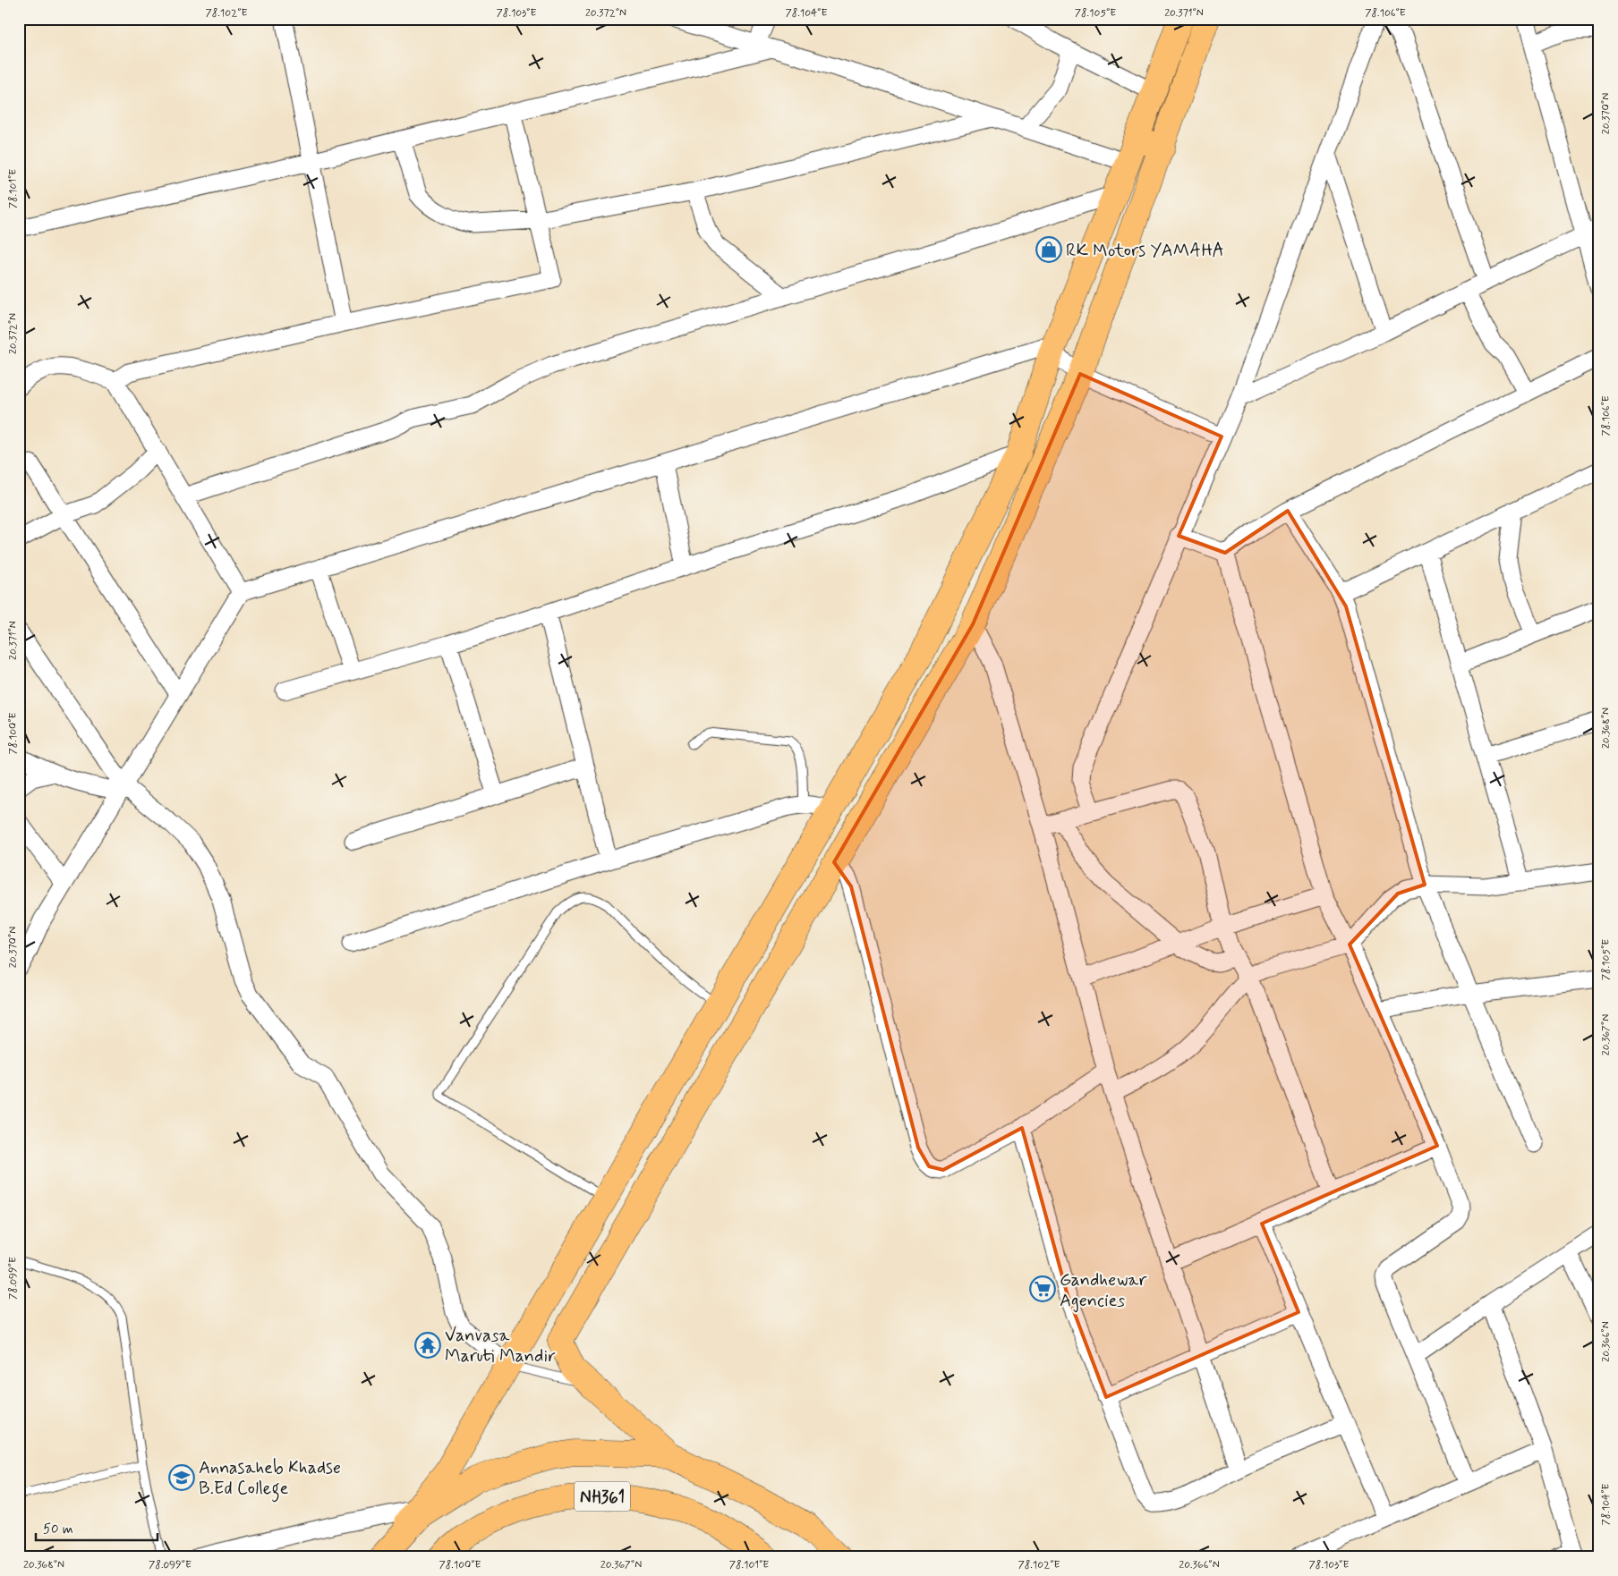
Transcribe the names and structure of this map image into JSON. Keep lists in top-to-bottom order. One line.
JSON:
{"streets":{"main road":["NH361"]},"places":{"shop":["RK Motors YAMAHA"],"supermarket":["Gandhewar Agencies"],"temple":["Vanvasa Maruti Mandir"],"school or university":["Annasaheb Khadse B.Ed College"]},"scale_bar":"50 m","coordinates":["78.102°E","78.103°E","20.372°N","78.104°E","78.105°E","20.371°N","78.106°E","20.370°N","78.101°E","20.368°N","78.100°E","20.367°N","78.099°E","20.366°N"]}
